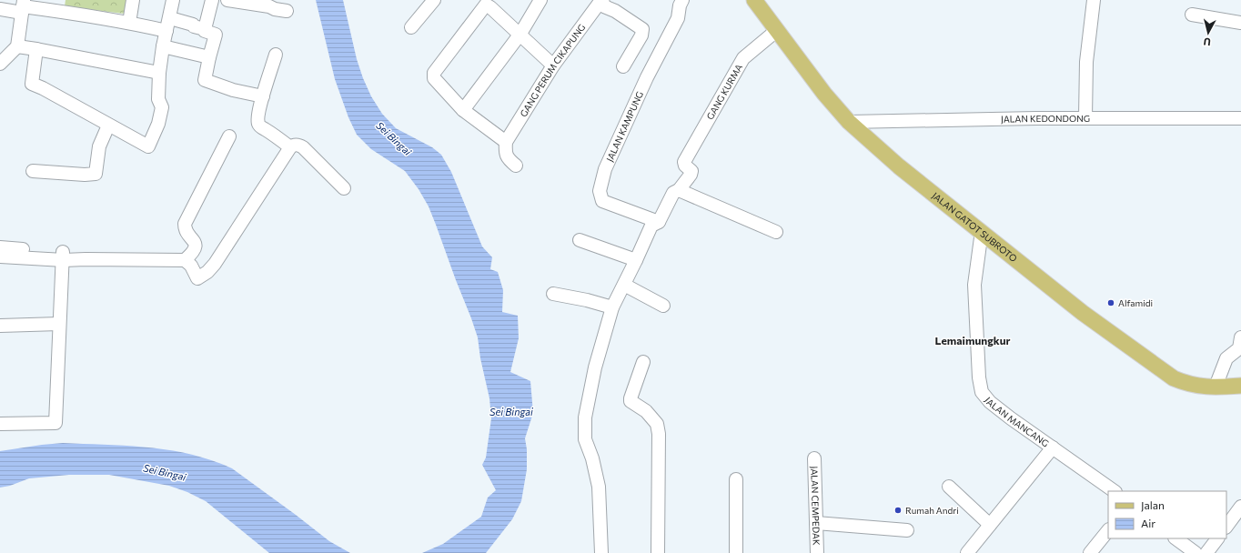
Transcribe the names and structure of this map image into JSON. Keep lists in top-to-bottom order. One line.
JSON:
{"streets":{"main road":["JALAN GATOT SUBROTO"],"street":["GANG PERUM CIKAPUNG","GANG KURMA","JALAN KEDONDONG","JALAN KAMPUNG","JALAN MANCANG","JALAN CEMPEDAK"]},"crossings":[["GANG KURMA","JALAN GATOT SUBROTO"],["JALAN KEDONDONG","JALAN GATOT SUBROTO"],["JALAN GATOT SUBROTO","JALAN MANCANG"]],"districts":["Lemaimungkur"],"water":["Sei Bingai"],"places":["Alfamidi","Rumah Andri"],"legend":["Jalan","Air"],"north":"bottom"}
